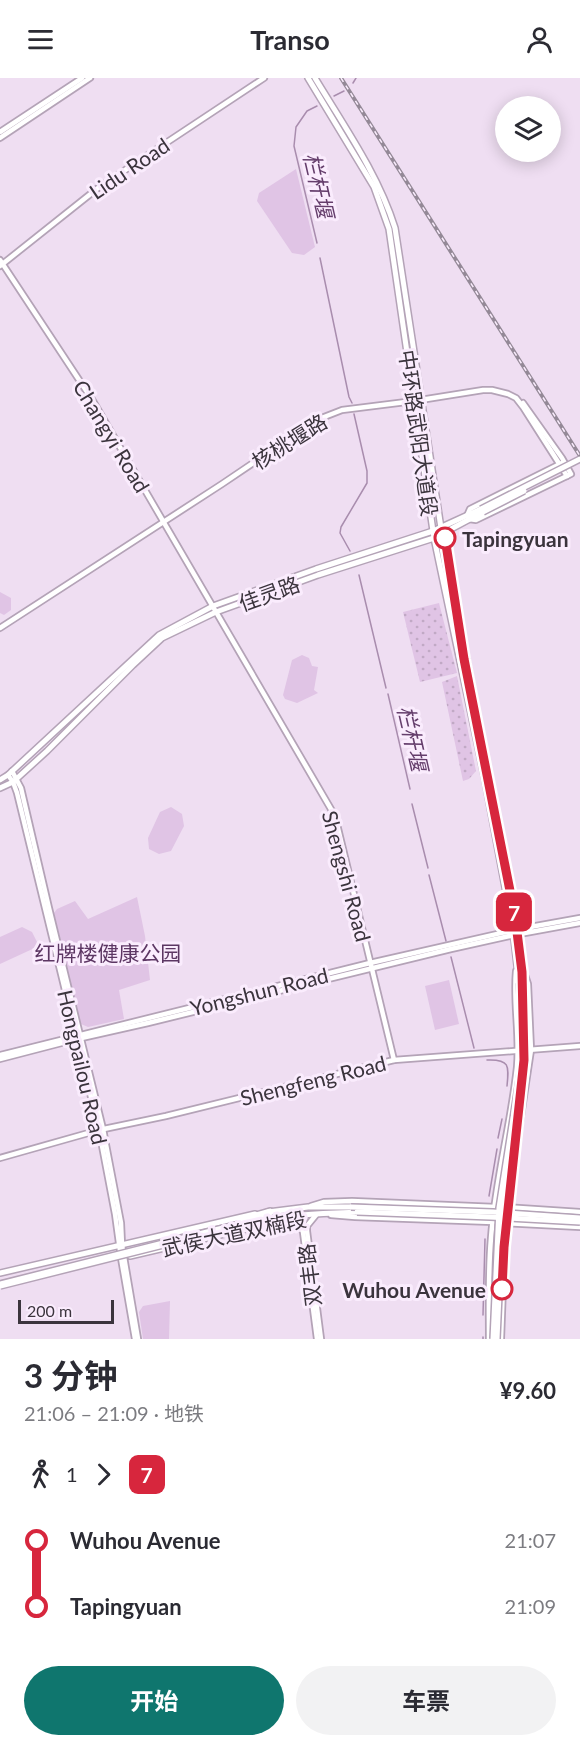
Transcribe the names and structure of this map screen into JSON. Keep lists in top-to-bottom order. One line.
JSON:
{"streets":{"main road":["中环路武阳大道段","佳灵路","武侯大道双楠段"],"street":["Lidu Road","Changyi Road","核桃堰路","Shengshi Road","Yongshun Road","Hongpailou Road","Shengfeng Road","双丰路"]},"crossings":[["Lidu Road","Changyi Road"],["中环路武阳大道段","核桃堰路"],["中环路武阳大道段","佳灵路"],["中环路武阳大道段","Yongshun Road"],["Changyi Road","核桃堰路"],["Changyi Road","佳灵路"],["Changyi Road","Shengshi Road"],["佳灵路","Shengshi Road"],["佳灵路","Hongpailou Road"],["Shengshi Road","Yongshun Road"],["Shengshi Road","Shengfeng Road"],["Yongshun Road","Hongpailou Road"],["Hongpailou Road","Shengfeng Road"],["Hongpailou Road","武侯大道双楠段"],["武侯大道双楠段","双丰路"]],"water":["栏杆堰"],"parks":["红牌楼健康公园"],"places":["Tapingyuan","Wuhou Avenue"],"lines":["metro line 7"],"scale_bar":"200 m","page":{"header":"Transo","on_map":"7","scale":"200 m","heading":["3 分钟","21:06 – 21:09 · 地铁","¥9.60"],"legs":["1","7"],"list":[{"name":"Wuhou Avenue","value":"21:07"},{"name":"Tapingyuan","value":"21:09"}],"buttons":["开始","车票"]}}
